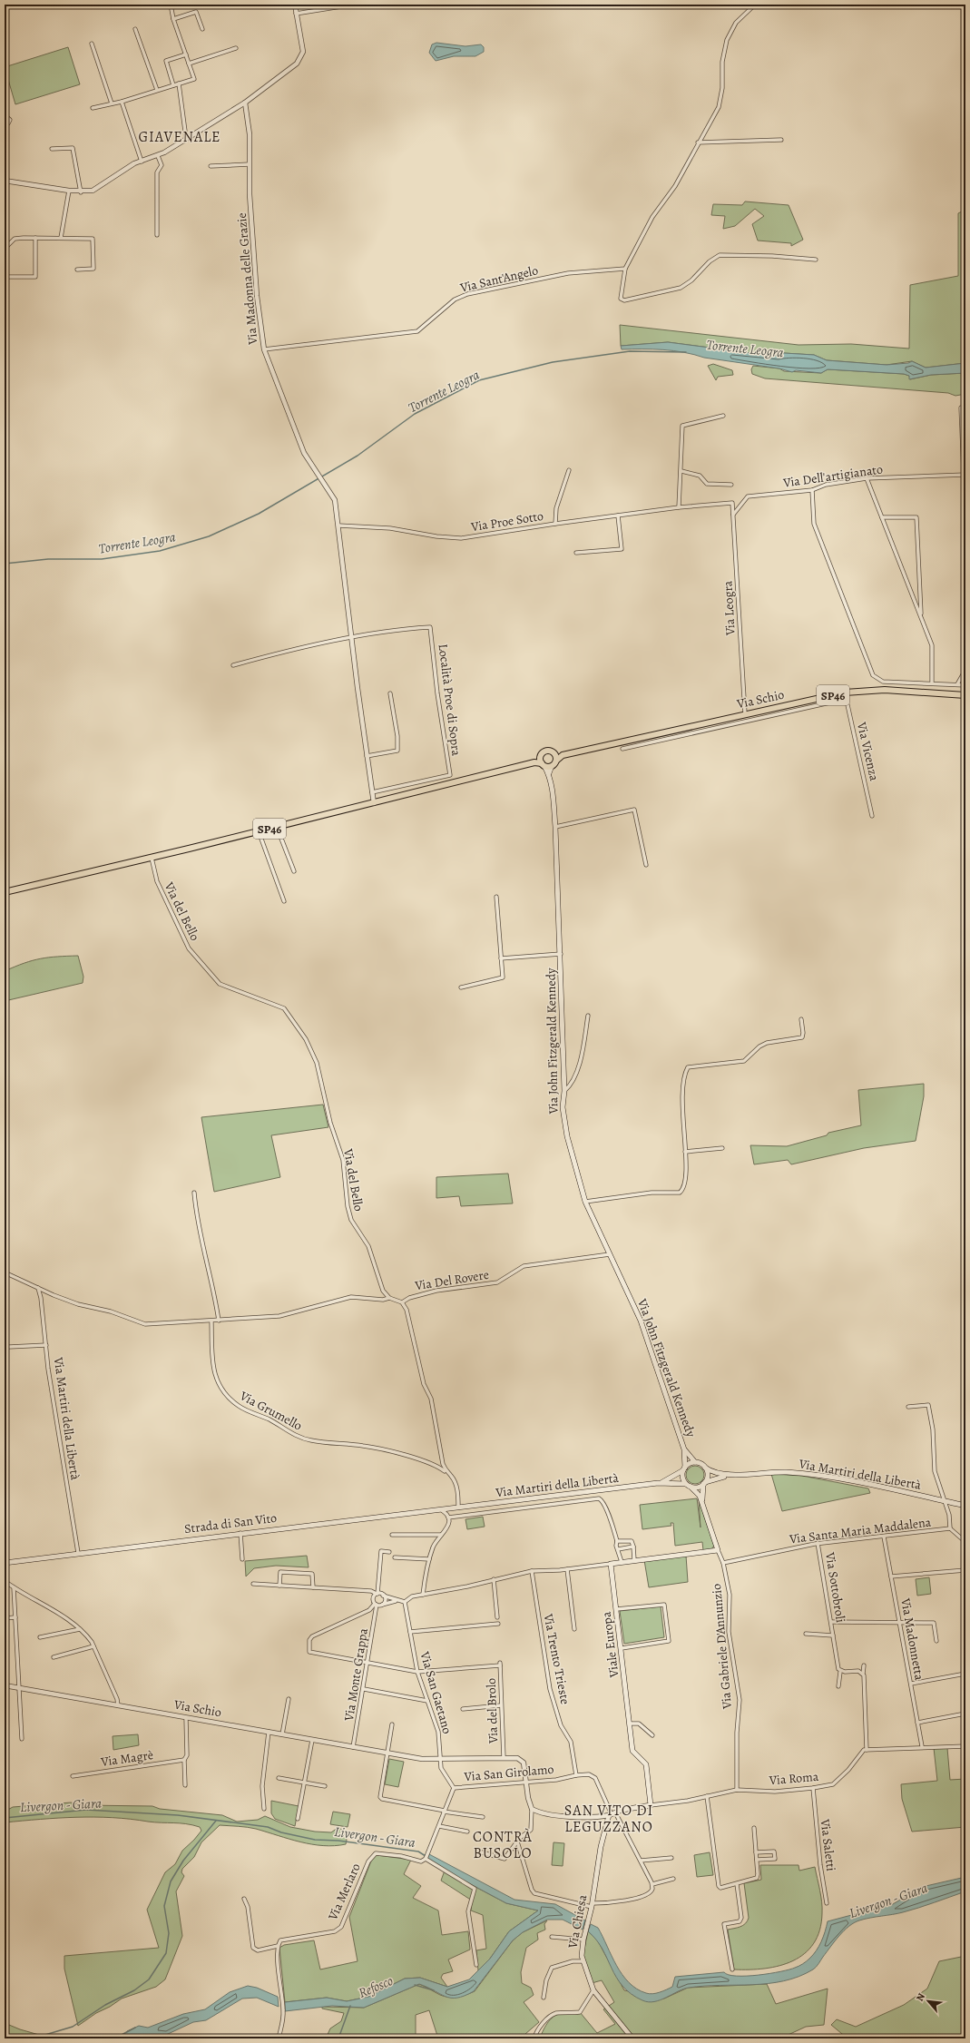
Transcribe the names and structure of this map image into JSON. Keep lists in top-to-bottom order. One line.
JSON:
{"streets":{"main road":["SP46","Via Schio","Via John Fitzgerald Kennedy","Via Martiri della Libertà","Strada di San Vito","Viale Europa","Via Gabriele D'Annunzio","Via Roma","Via Chiesa"],"street":["Via Madonna delle Grazie","Via Sant'Angelo","Via Dell'artigianato","Via Proe Sotto","Via Leogra","Località Proe di Sopra","Via Vicenza","Via del Bello","Via Del Rovere","Via Grumello","Via Santa Maria Maddalena","Via Sottobroli","Via Madonnetta","Via Trento Trieste","Via Monte Grappa","Via San Gaetano","Via del Brolo","Via Magrè","Via San Girolamo","Via Saletti","Via Merlaro"]},"crossings":[["Via Madonna delle Grazie","Via Sant'Angelo"],["Via Madonna delle Grazie","Via Proe Sotto"],["Via Dell'artigianato","Via Leogra"],["Via Proe Sotto","Via Leogra"],["Via Leogra","Via Schio"],["SP46","Via Schio"],["SP46","Via del Bello"],["SP46","Via John Fitzgerald Kennedy"],["Via Schio","Via Vicenza"],["Via Schio","Via John Fitzgerald Kennedy"],["Via Schio","Via Monte Grappa"],["Via Schio","Via San Gaetano"],["Via Schio","Via del Brolo"],["Via Schio","Via San Girolamo"],["Via John Fitzgerald Kennedy","Via Del Rovere"],["Via John Fitzgerald Kennedy","Via Martiri della Libertà"],["Via John Fitzgerald Kennedy","Via Gabriele D'Annunzio"],["Via Martiri della Libertà","Strada di San Vito"],["Via Martiri della Libertà","Via Santa Maria Maddalena"],["Via Martiri della Libertà","Via Gabriele D'Annunzio"],["Via Santa Maria Maddalena","Via Sottobroli"],["Via Santa Maria Maddalena","Via Madonnetta"],["Via Santa Maria Maddalena","Via Gabriele D'Annunzio"],["Viale Europa","Via Roma"],["Via Gabriele D'Annunzio","Via Roma"],["Via Trento Trieste","Via San Girolamo"],["Via San Gaetano","Via del Brolo"],["Via San Gaetano","Via San Girolamo"],["Via Roma","Via Saletti"],["Via Roma","Via Chiesa"]],"districts":["GIAVENALE","SAN VITO DI LEGUZZANO","CONTRÀ BUSOLO"],"water":["Torrente Leogra","Livergon - Giara","Refosco"],"north":"top left"}
